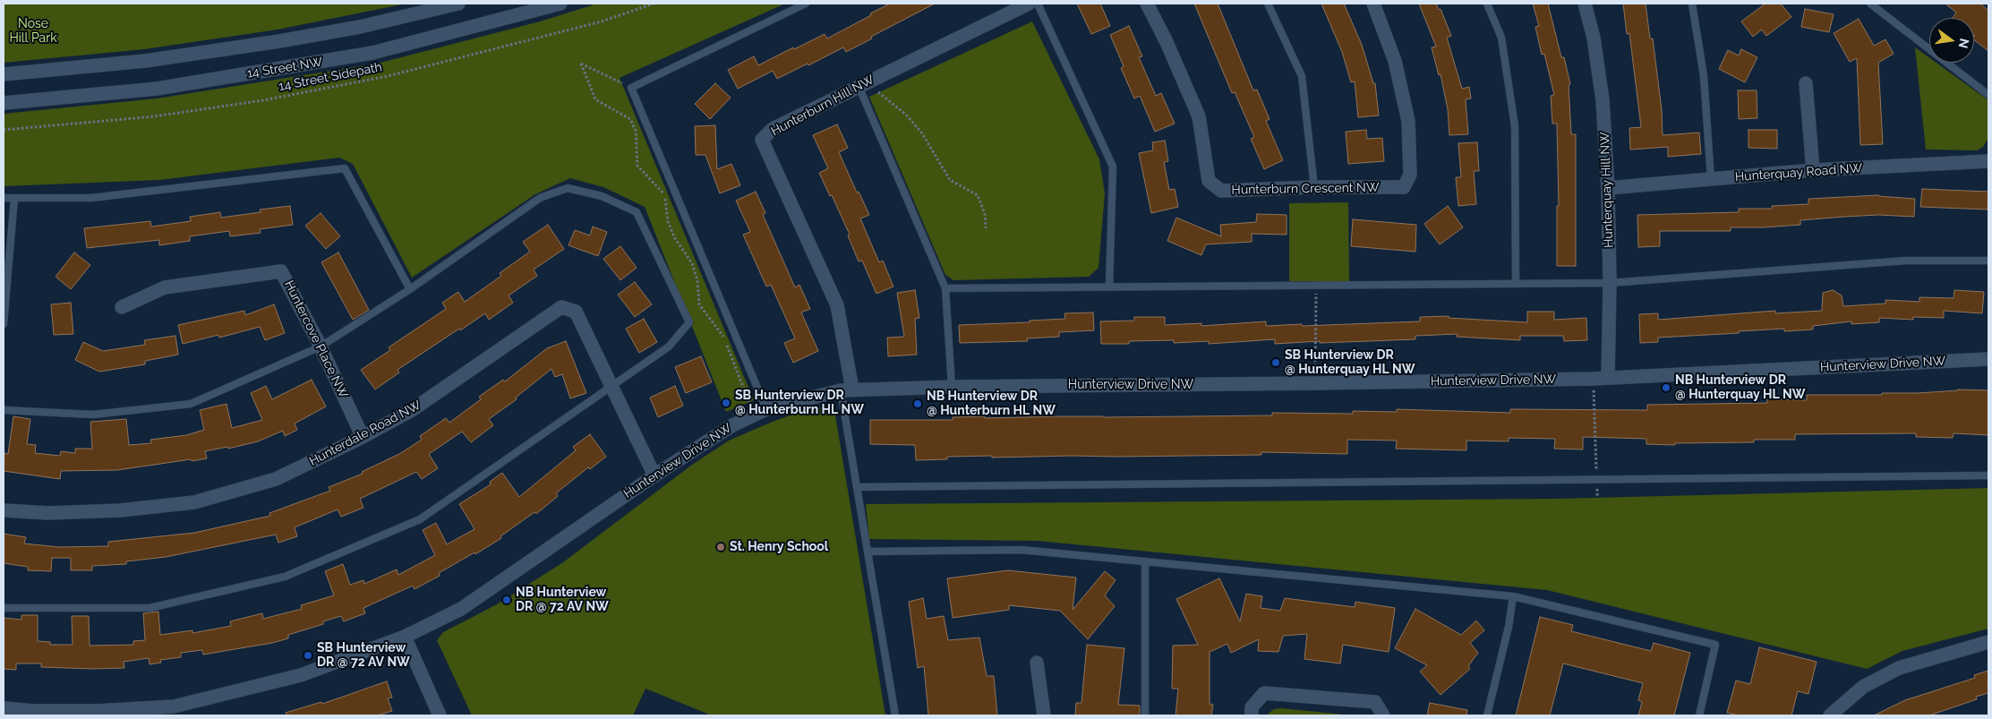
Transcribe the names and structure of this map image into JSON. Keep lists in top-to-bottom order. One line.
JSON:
{"streets":{"street":["14 Street NW","Hunterburn Hill NW","Hunterquay Road NW","Hunterburn Crescent NW","Hunterquay Hill NW","Huntercove Place NW","Hunterview Drive NW","Hunterdale Road NW"],"path":["14 Street Sidepath"]},"crossings":[["Hunterburn Hill NW","Hunterview Drive NW"],["Hunterquay Road NW","Hunterquay Hill NW"],["Hunterquay Hill NW","Hunterview Drive NW"],["Huntercove Place NW","Hunterdale Road NW"],["Hunterview Drive NW","Hunterdale Road NW"]],"parks":["Nose Hill Park"],"places":["SB Hunterview DR @ Hunterquay HL NW","NB Hunterview DR @ Hunterquay HL NW","SB Hunterview DR @ Hunterburn HL NW","NB Hunterview DR @ Hunterburn HL NW","St. Henry School","NB Hunterview DR @ 72 AV NW","SB Hunterview DR @ 72 AV NW"],"north":"right"}
